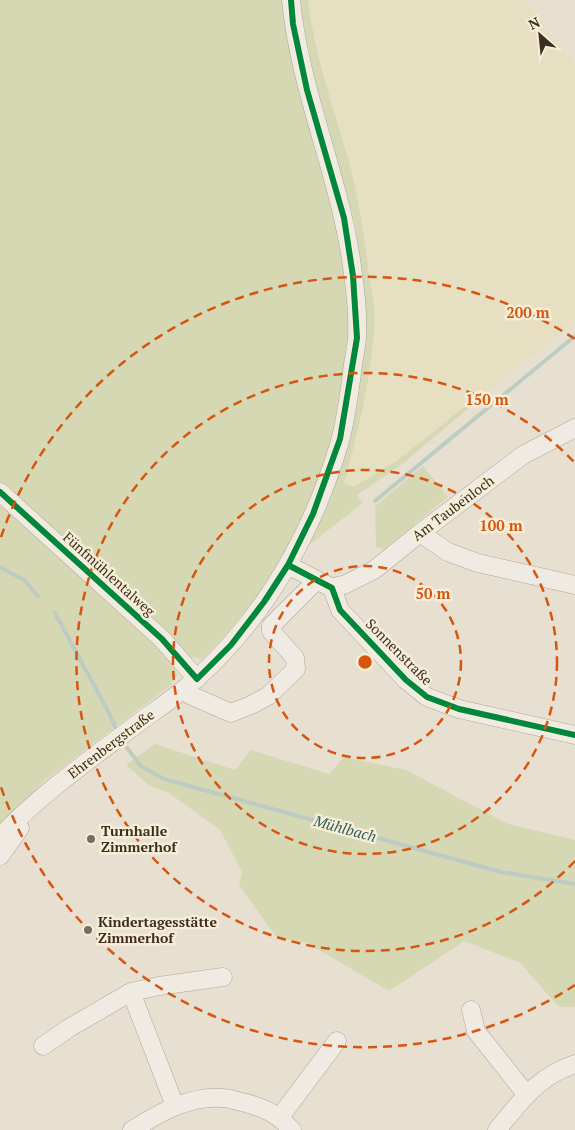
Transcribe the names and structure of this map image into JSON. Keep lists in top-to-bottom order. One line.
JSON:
{"streets":{"street":["Am Taubenloch","Fünfmühlentalweg","Sonnenstraße","Ehrenbergstraße"]},"crossings":[["Am Taubenloch","Sonnenstraße"],["Fünfmühlentalweg","Ehrenbergstraße"]],"water":["Mühlbach"],"places":["Turnhalle Zimmerhof","Kindertagesstätte Zimmerhof"],"north":"top left","rings":["200 m","150 m","100 m","50 m"]}
